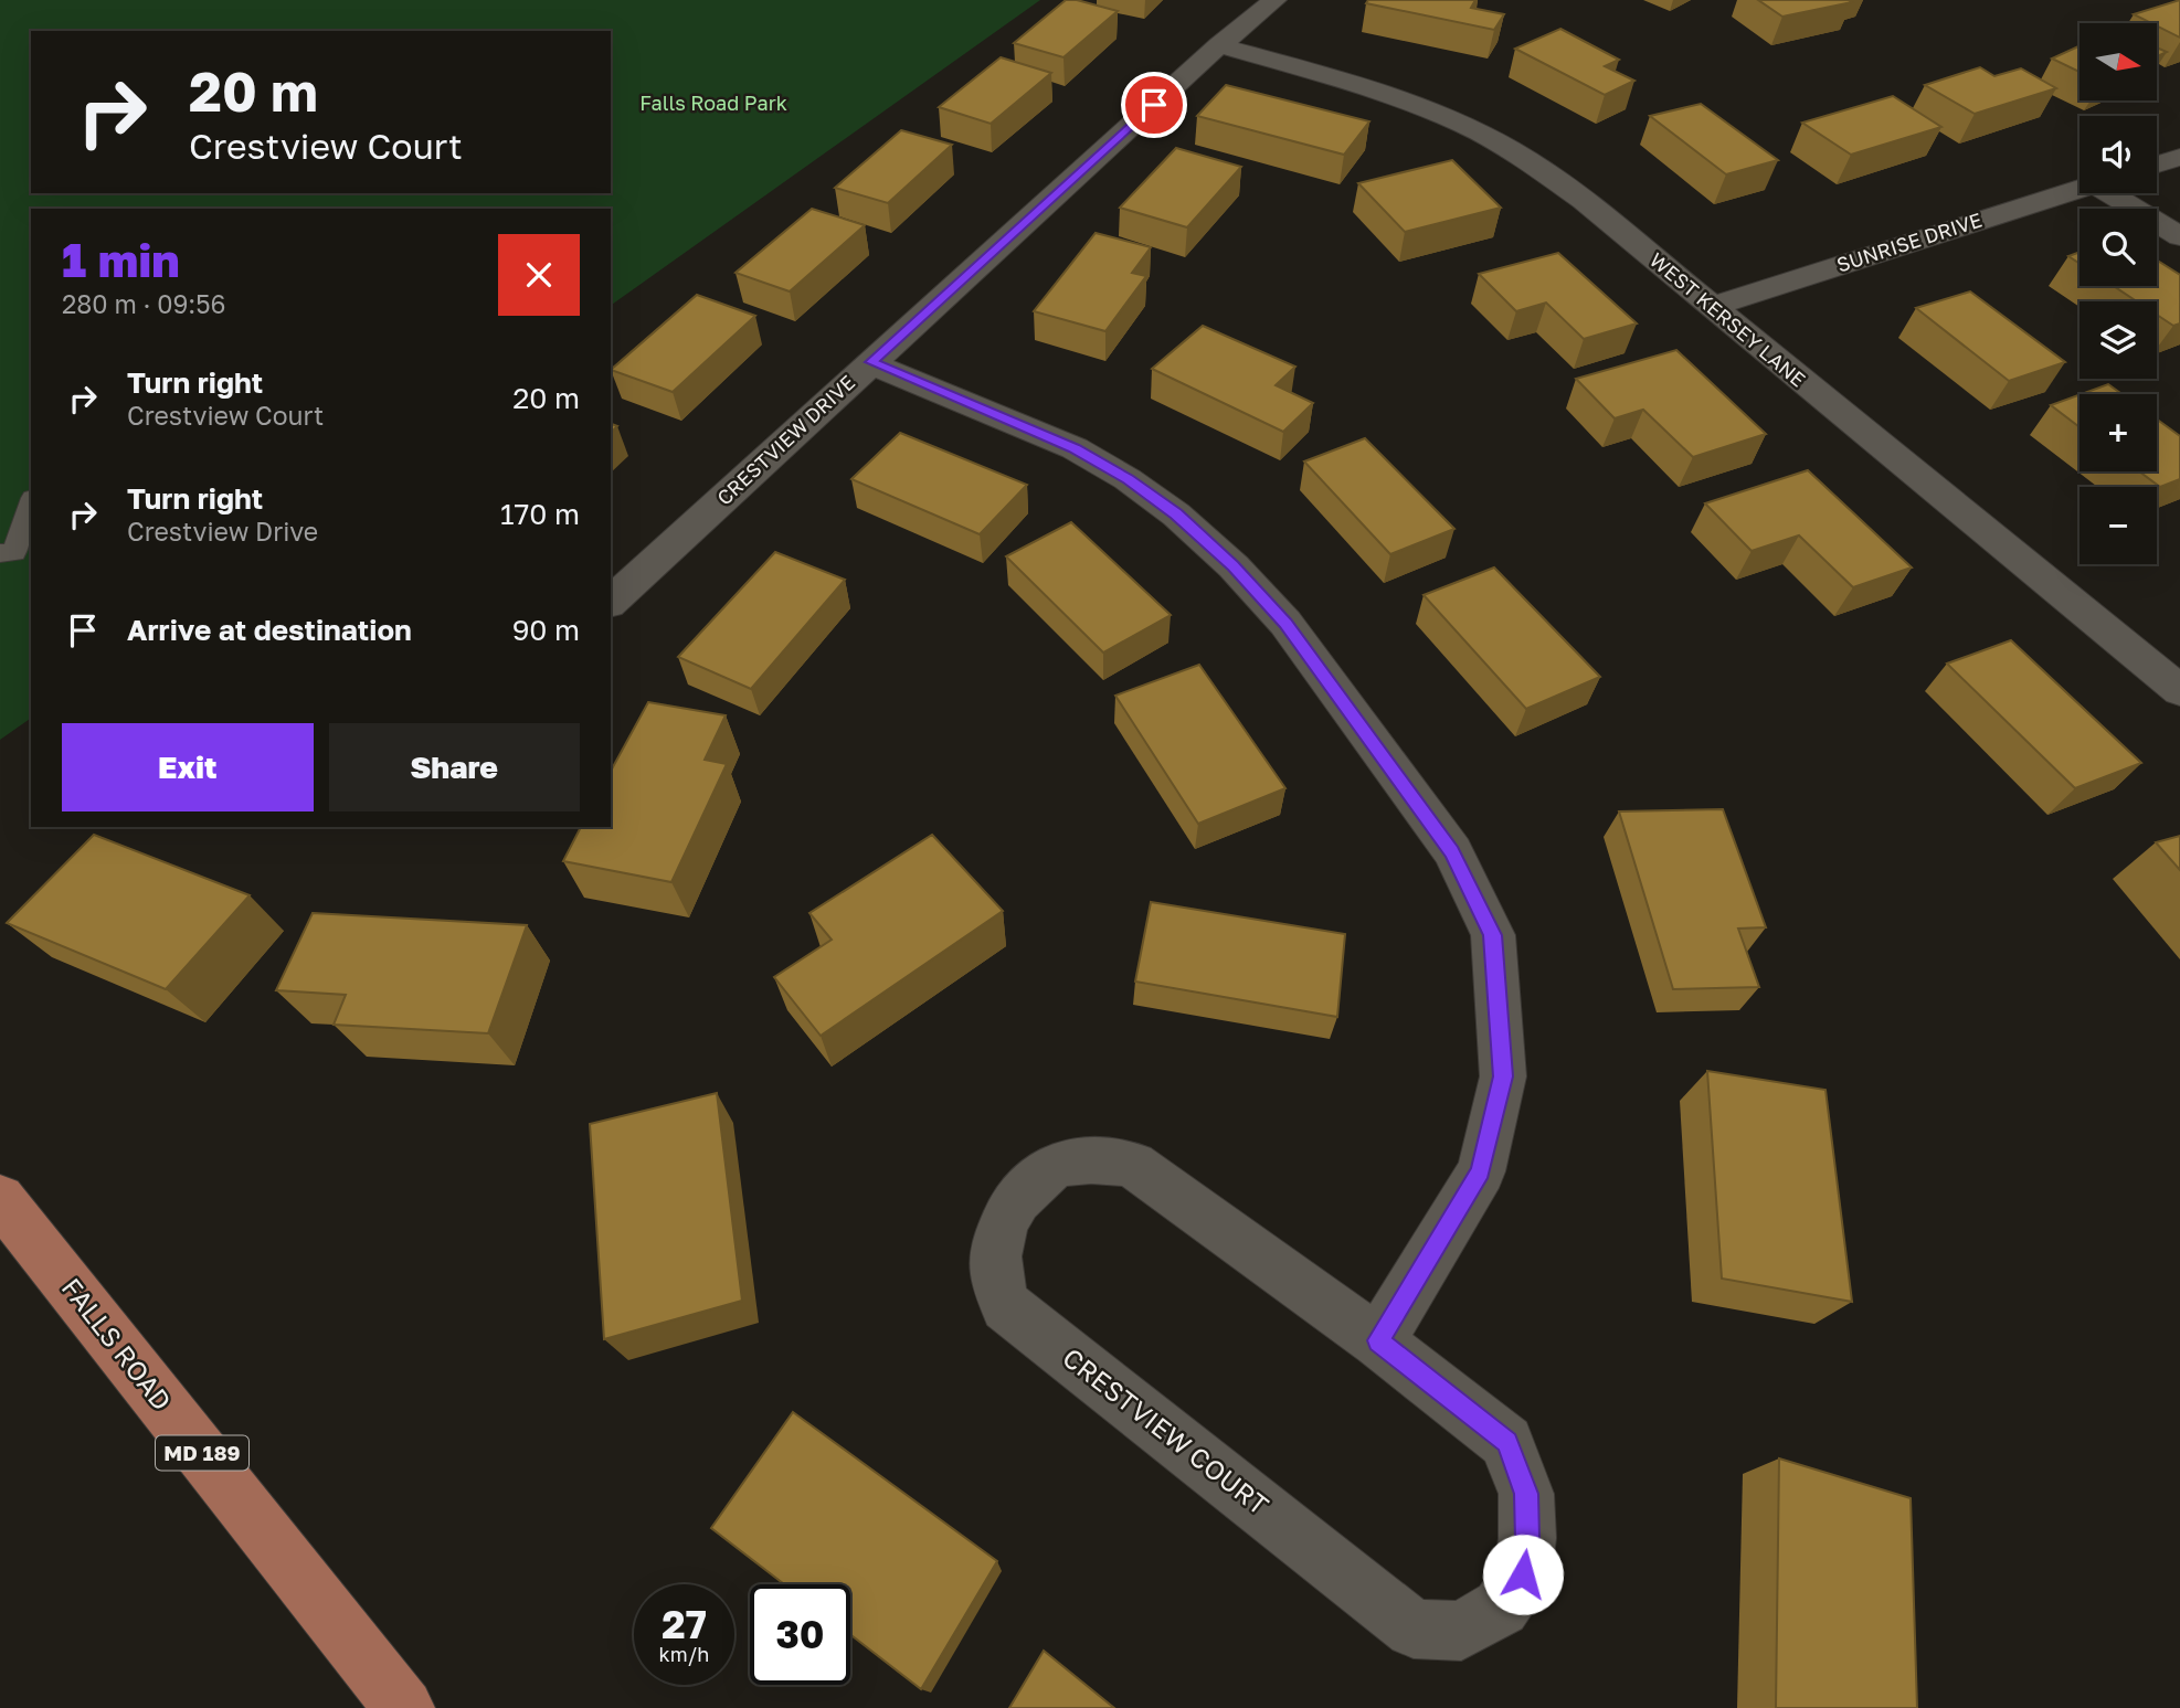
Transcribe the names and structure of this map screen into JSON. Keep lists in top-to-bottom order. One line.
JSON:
{"streets":{"main road":["FALLS ROAD","MD 189"],"street":["SUNRISE DRIVE","WEST KERSEY LANE","CRESTVIEW DRIVE","CRESTVIEW COURT"]},"crossings":[["SUNRISE DRIVE","WEST KERSEY LANE"],["WEST KERSEY LANE","CRESTVIEW DRIVE"]],"parks":["Falls Road Park"],"north":"right","page":{"map_buttons":["+","−"],"turn":["20 m","Crestview Court"],"heading":["1 min","280 m · 09:56"],"list":[{"name":"Turn right","note":"Crestview Court","value":"20 m"},{"name":"Turn right","note":"Crestview Drive","value":"170 m"},{"name":"Arrive at destination","value":"90 m"}],"buttons":["Exit","Share"],"speed":"27 km/h","limit":"30"}}
